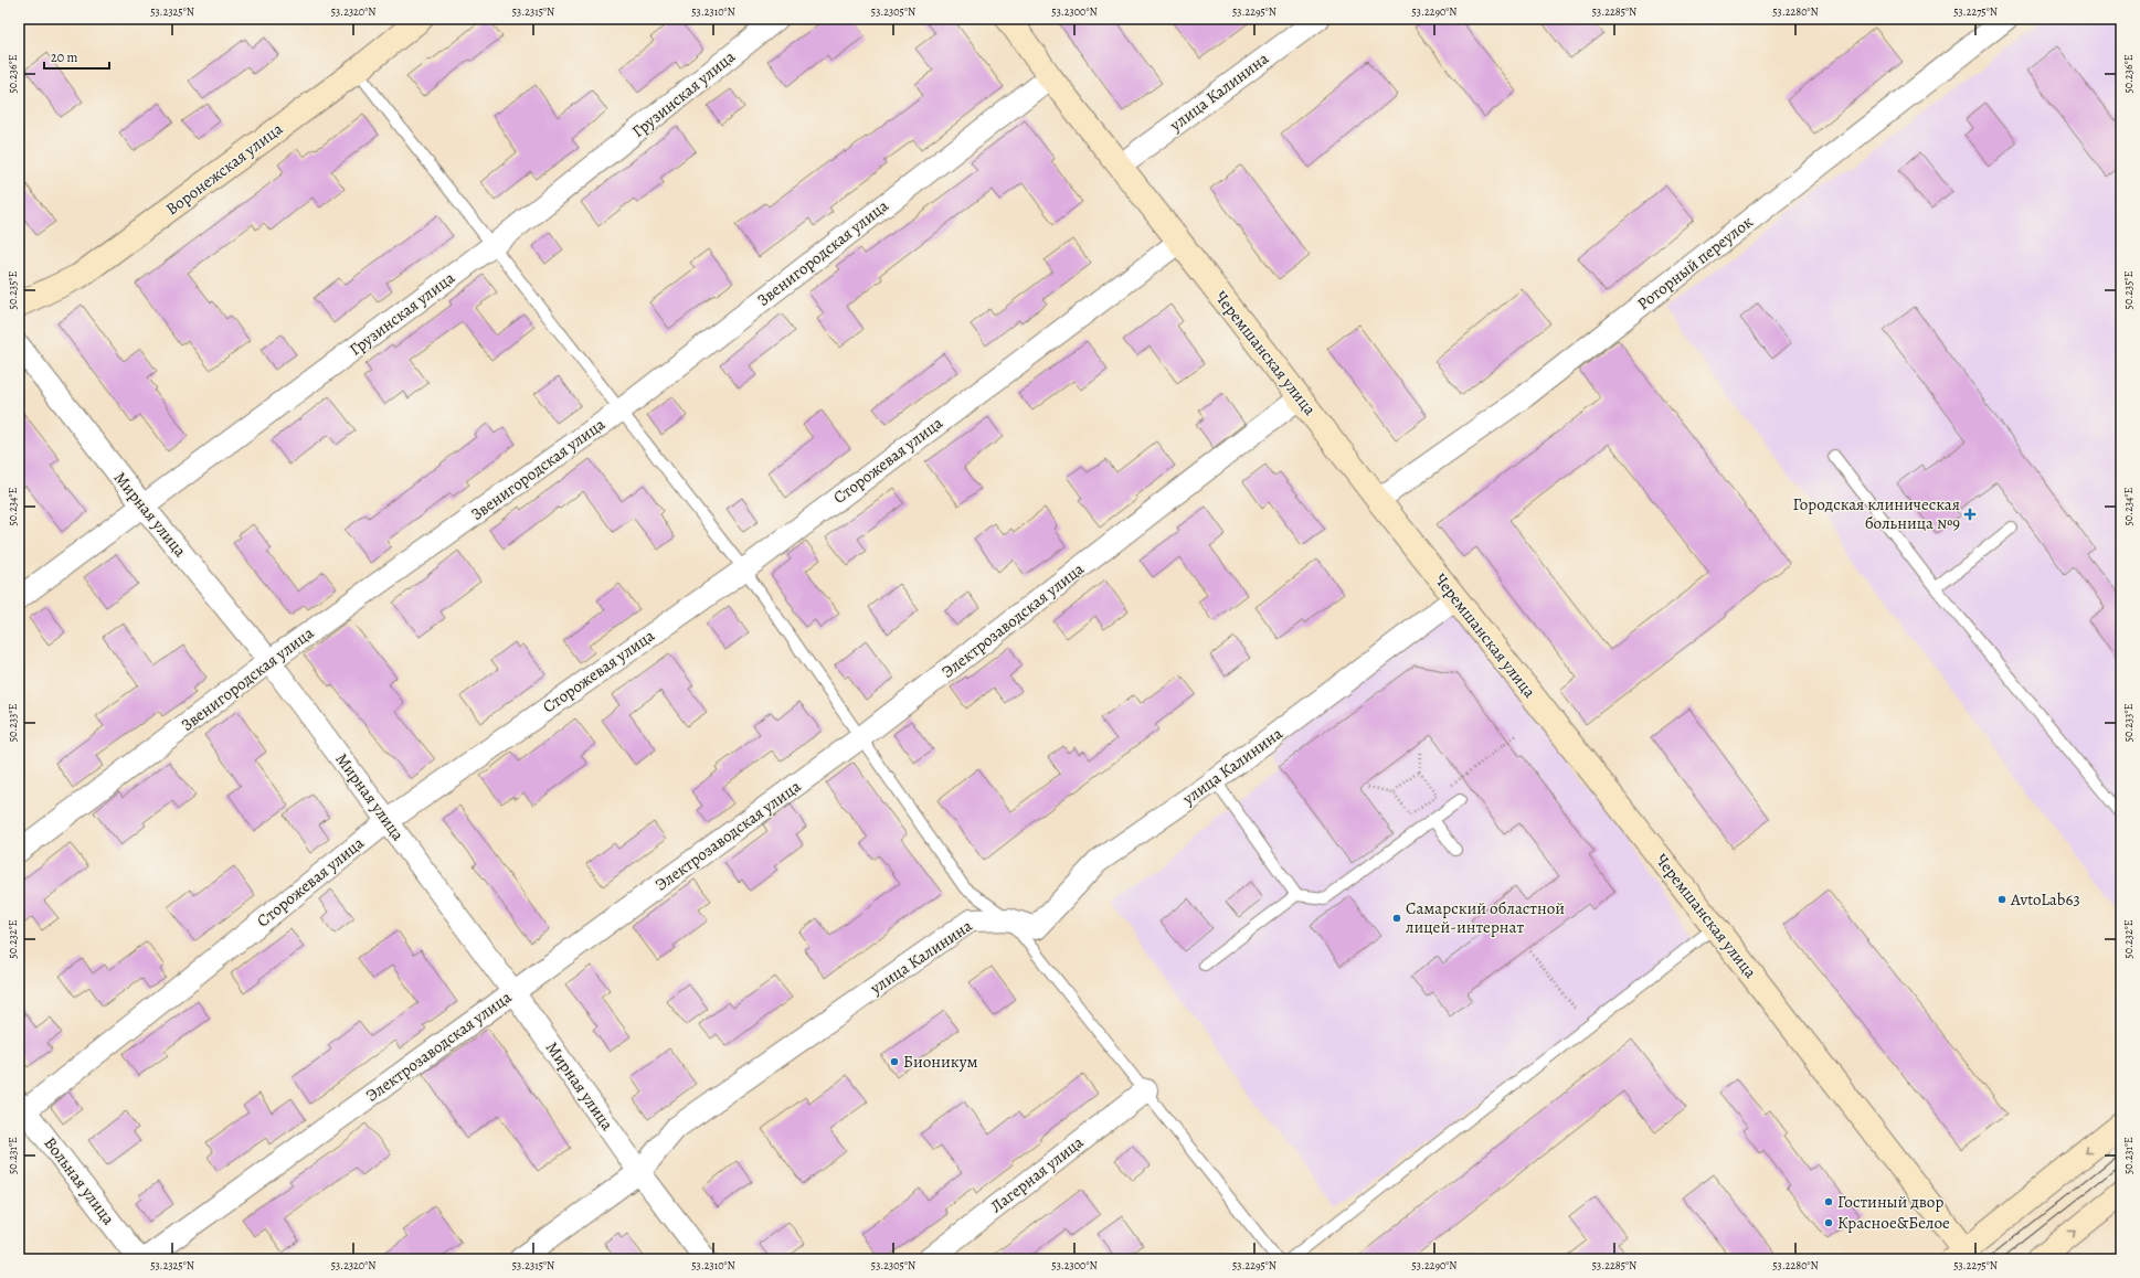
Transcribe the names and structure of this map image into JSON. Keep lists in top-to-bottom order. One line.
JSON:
{"streets":{"street":["улица Калинина","Грузинская улица","Воронежская улица","Звенигородская улица","Роторный переулок","Черемшанская улица","Сторожевая улица","Мирная улица","Электрозаводская улица","Лагерная улица","Вольная улица"]},"crossings":[["улица Калинина","Черемшанская улица"],["улица Калинина","Мирная улица"],["Грузинская улица","Мирная улица"],["Звенигородская улица","Черемшанская улица"],["Звенигородская улица","Мирная улица"],["Роторный переулок","Черемшанская улица"],["Черемшанская улица","Сторожевая улица"],["Черемшанская улица","Электрозаводская улица"],["Сторожевая улица","Мирная улица"],["Сторожевая улица","Вольная улица"],["Мирная улица","Электрозаводская улица"]],"places":{"health":["Городская клиническая больница №9"],"other":["AvtoLab63","Самарский областной лицей-интернат","Бионикум","Гостиный двор","Красное&Белое"]},"scale_bar":"20 m","coordinates":["53.2325°N","53.2320°N","53.2315°N","53.2310°N","53.2305°N","53.2300°N","53.2295°N","53.2290°N","53.2285°N","53.2280°N","53.2275°N","50.236°E","50.235°E","50.234°E","50.233°E","50.232°E","50.231°E"]}
